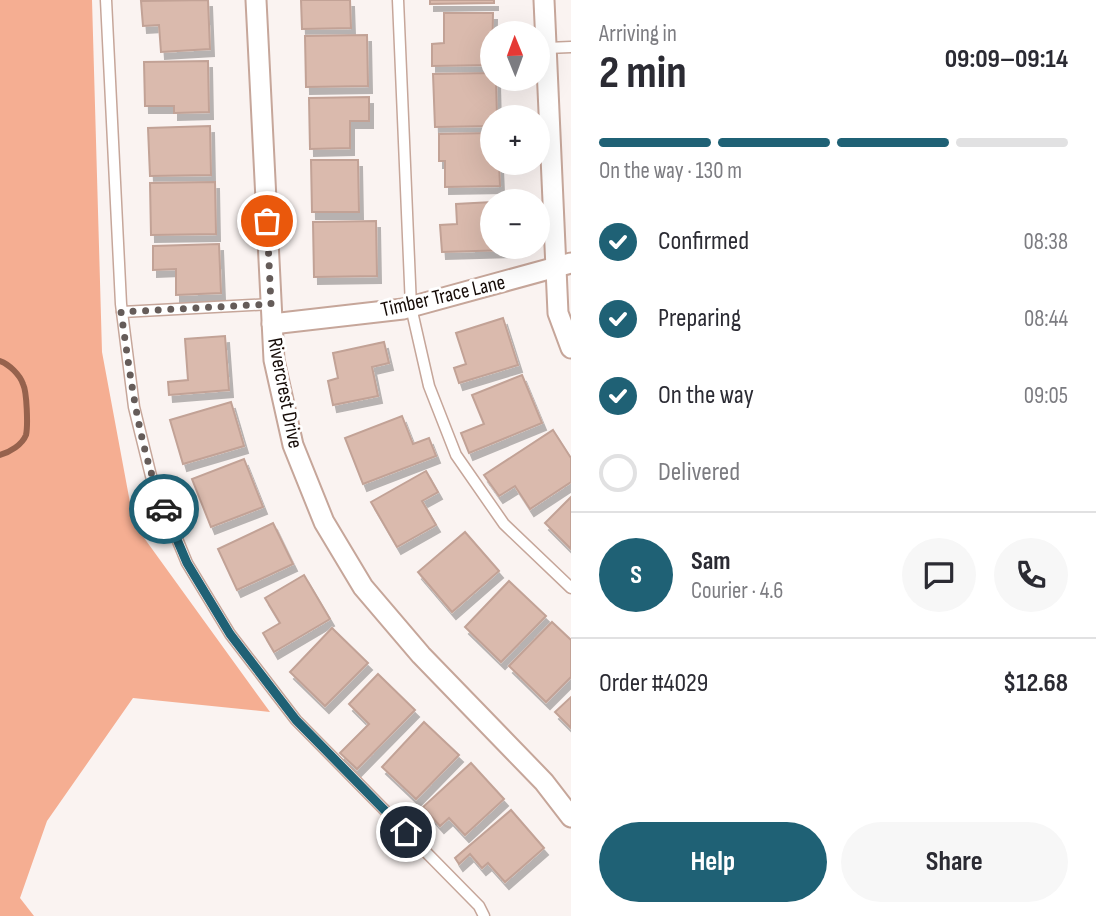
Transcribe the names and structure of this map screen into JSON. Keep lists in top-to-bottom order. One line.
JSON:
{"streets":{"street":["Timber Trace Lane","Rivercrest Drive"]},"crossings":[["Timber Trace Lane","Rivercrest Drive"]],"north":"top","page":{"heading":["2 min","Arriving in","09:09–09:14"],"panel":["Sam","Courier · 4.6","Order #4029","$12.68"],"map_buttons":["+","−"],"bar":"On the way · 130 m","list":[["Confirmed","08:38"],["Preparing","08:44"],["On the way","09:05"],"Delivered"],"round":"S","buttons":["Help","Share"]}}
